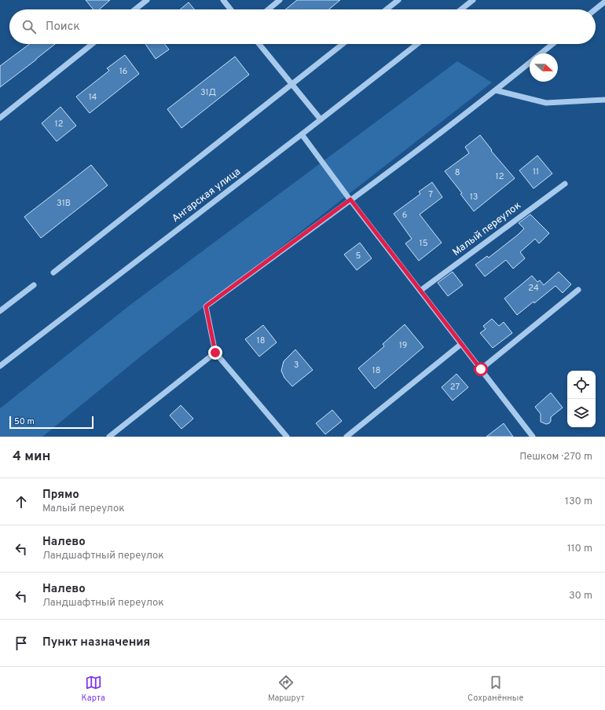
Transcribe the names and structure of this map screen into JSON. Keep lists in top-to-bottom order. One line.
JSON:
{"streets":{"street":["Ангарская улица","Малый переулок"]},"house_numbers":["16","31Д","14","12","11","8","12","7","13","31В","6","15","5","24","18","19","3","18","27"],"scale_bar":"50 m","north":"right","page":{"search":"Поиск","scale":"50 m","heading":["4 мин","Пешком · 270 m"],"list":[["Прямо","Малый переулок","130 m"],["Налево","Ландшафтный переулок","110 m"],["Налево","Ландшафтный переулок","30 m"],"Пункт назначения"],"nav":["Карта","Маршрут","Сохранённые"]}}
